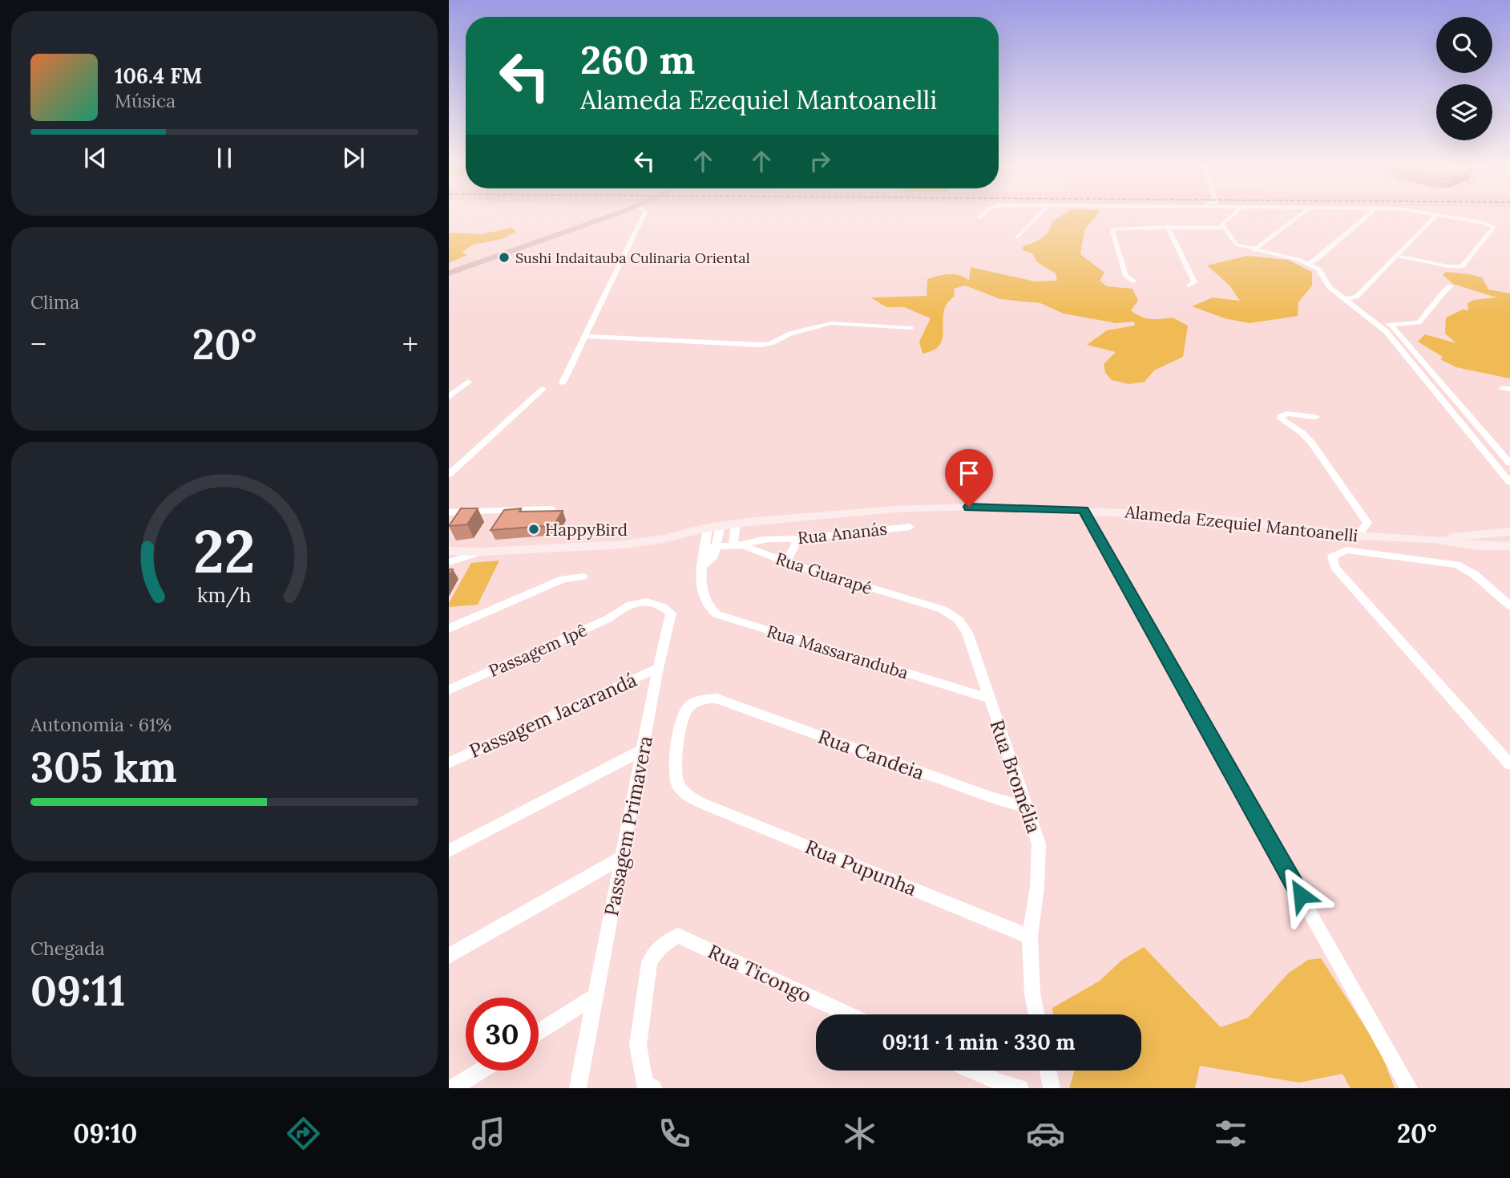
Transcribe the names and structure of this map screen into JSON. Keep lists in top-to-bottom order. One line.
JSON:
{"streets":{"main road":["Alameda Ezequiel Mantoanelli"],"street":["Rua Ananás","Rua Guarapé","Passagem Ipê","Rua Massaranduba","Passagem Jacarandá","Rua Candeia","Rua Bromélia","Passagem Primavera","Rua Pupunha","Rua Ticongo"]},"crossings":[["Rua Ananás","Rua Guarapé"],["Rua Guarapé","Rua Bromélia"],["Passagem Ipê","Passagem Primavera"],["Rua Massaranduba","Rua Bromélia"],["Passagem Jacarandá","Passagem Primavera"],["Rua Candeia","Rua Bromélia"],["Rua Candeia","Rua Pupunha"],["Rua Bromélia","Rua Pupunha"]],"places":["Sushi Indaitauba Culinaria Oriental","HappyBird"],"page":{"turn":["260 m","Alameda Ezequiel Mantoanelli"],"song":["106.4 FM","Música"],"tile":["Clima",["Autonomia · 61%","305 km"],["Chegada","09:11"]],"heat":["−","20°","+"],"limit":"30","trip":"09:11 · 1 min · 330 m","tabs":["09:10","20°"],"gauge":["22","km/h"]}}
